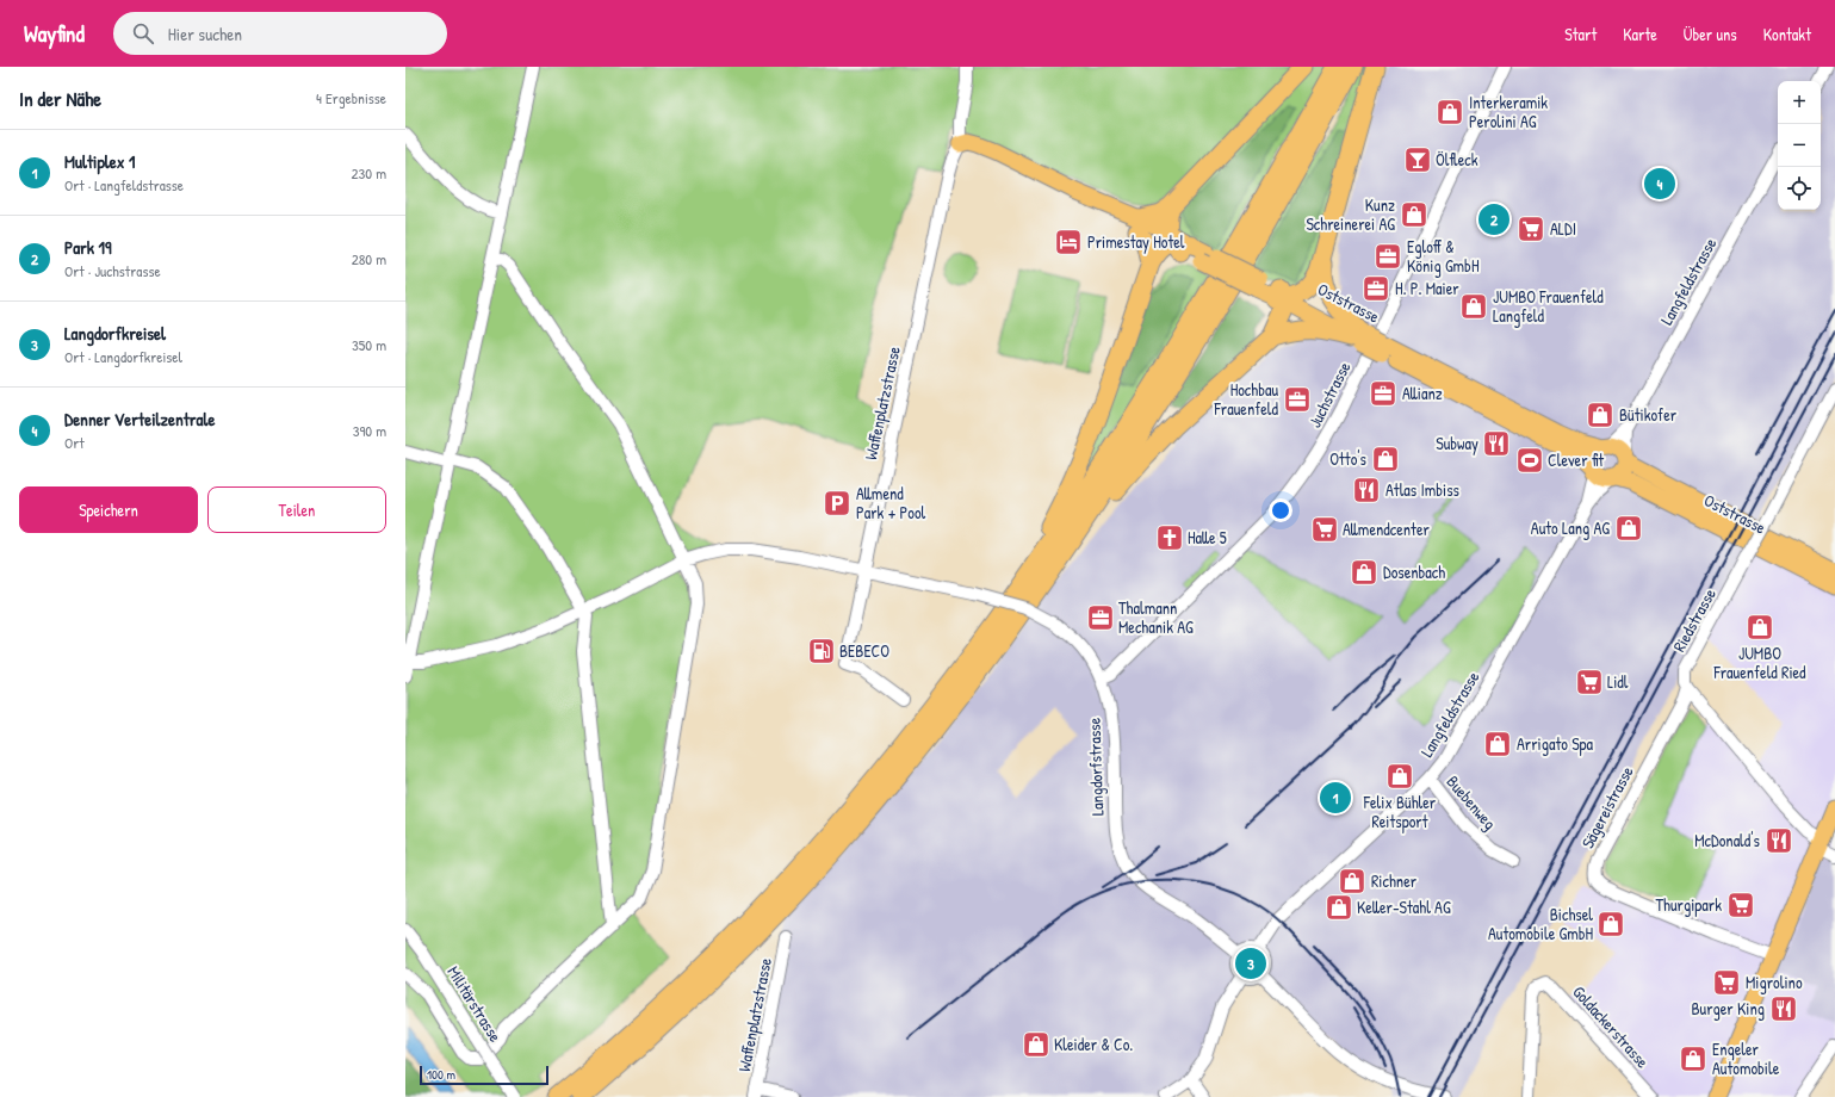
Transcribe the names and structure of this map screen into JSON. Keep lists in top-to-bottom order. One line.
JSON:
{"streets":{"main road":["Oststrasse"],"street":["Langfeldstrasse","Juchstrasse","Waffenplatzstrasse","Riedstrasse","Langdorfstrasse","Buebenweg","Sägereistrasse","Militärstrasse","Goldackerstrasse"]},"crossings":[["Langfeldstrasse","Oststrasse"],["Langfeldstrasse","Langdorfstrasse"],["Langfeldstrasse","Buebenweg"],["Oststrasse","Waffenplatzstrasse"],["Juchstrasse","Langdorfstrasse"],["Waffenplatzstrasse","Langdorfstrasse"],["Riedstrasse","Sägereistrasse"]],"places":{"shop":["Interkeramik Perolini AG","Kunz Schreinerei AG","JUMBO Frauenfeld Langfeld","Bütikofer","Otto's","Auto Lang AG","Dosenbach","JUMBO Frauenfeld Ried","Arrigato Spa","Felix Bühler Reitsport","Richner","Keller-Stahl AG","Bichsel Automobile GmbH","Kleider & Co.","Engeler Automobile"],"bar":["Ölfleck"],"supermarket":["ALDI","Allmendcenter","Lidl","Thurgipark","Migrolino"],"hotel":["Primestay Hotel"],"office":["Egloff & König GmbH","H. P. Maier","Allianz","Hochbau Frauenfeld","Thalmann Mechanik AG"],"restaurant":["Subway","Atlas Imbiss","McDonald's","Burger King"],"sports":["Clever fit"],"parking":["Allmend Park + Pool"],"church":["Halle 5"],"fuel station":["BEBECO"]},"scale_bar":"100 m","page":{"header":"Wayfind","search":"Hier suchen","nav":["Start","Karte","Über uns","Kontakt"],"heading":["In der Nähe","4 Ergebnisse"],"map_buttons":["+","−"],"list":[{"mark":"1","name":"Multiplex 1","note":"Ort · Langfeldstrasse","value":"230 m"},{"mark":"2","name":"Park 19","note":"Ort · Juchstrasse","value":"280 m"},{"mark":"3","name":"Langdorfkreisel","note":"Ort · Langdorfkreisel","value":"350 m"},{"mark":"4","name":"Denner Verteilzentrale","note":"Ort","value":"390 m"}],"pins":["4","2","1","3"],"buttons":["Speichern","Teilen"],"scale":"100 m"}}
